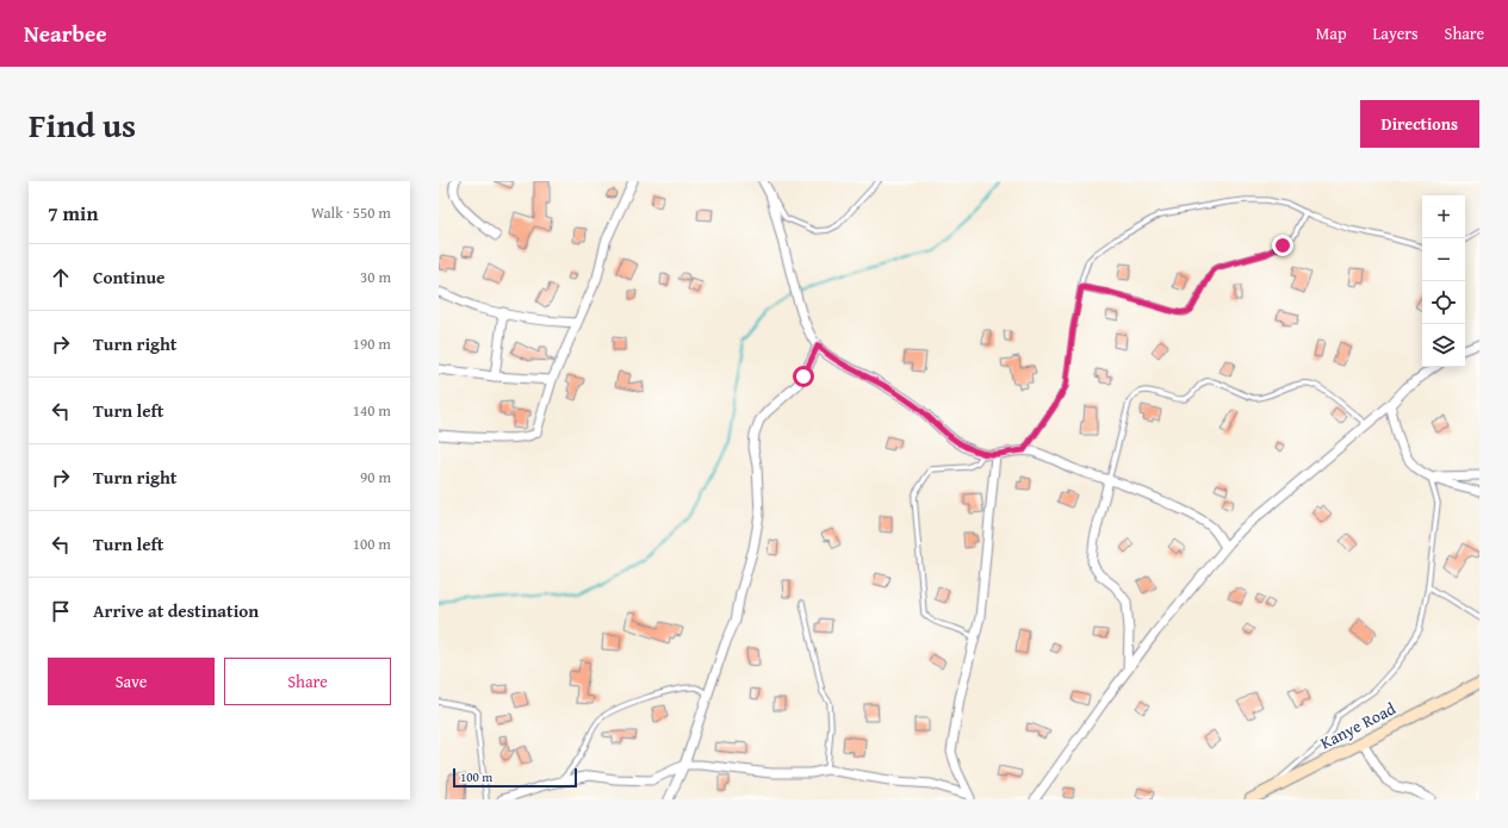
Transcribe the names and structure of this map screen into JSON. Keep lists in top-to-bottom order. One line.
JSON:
{"streets":{"main road":["Kanye Road"]},"scale_bar":"100 m","page":{"header":"Nearbee","nav":["Map","Layers","Share"],"title":"Find us","buttons":["Directions",["Save","Share"]],"heading":["7 min","Walk · 550 m"],"map_buttons":["+","−"],"list":[["Continue","30 m"],["Turn right","190 m"],["Turn left","140 m"],["Turn right","90 m"],["Turn left","100 m"],"Arrive at destination"],"scale":"100 m"}}
